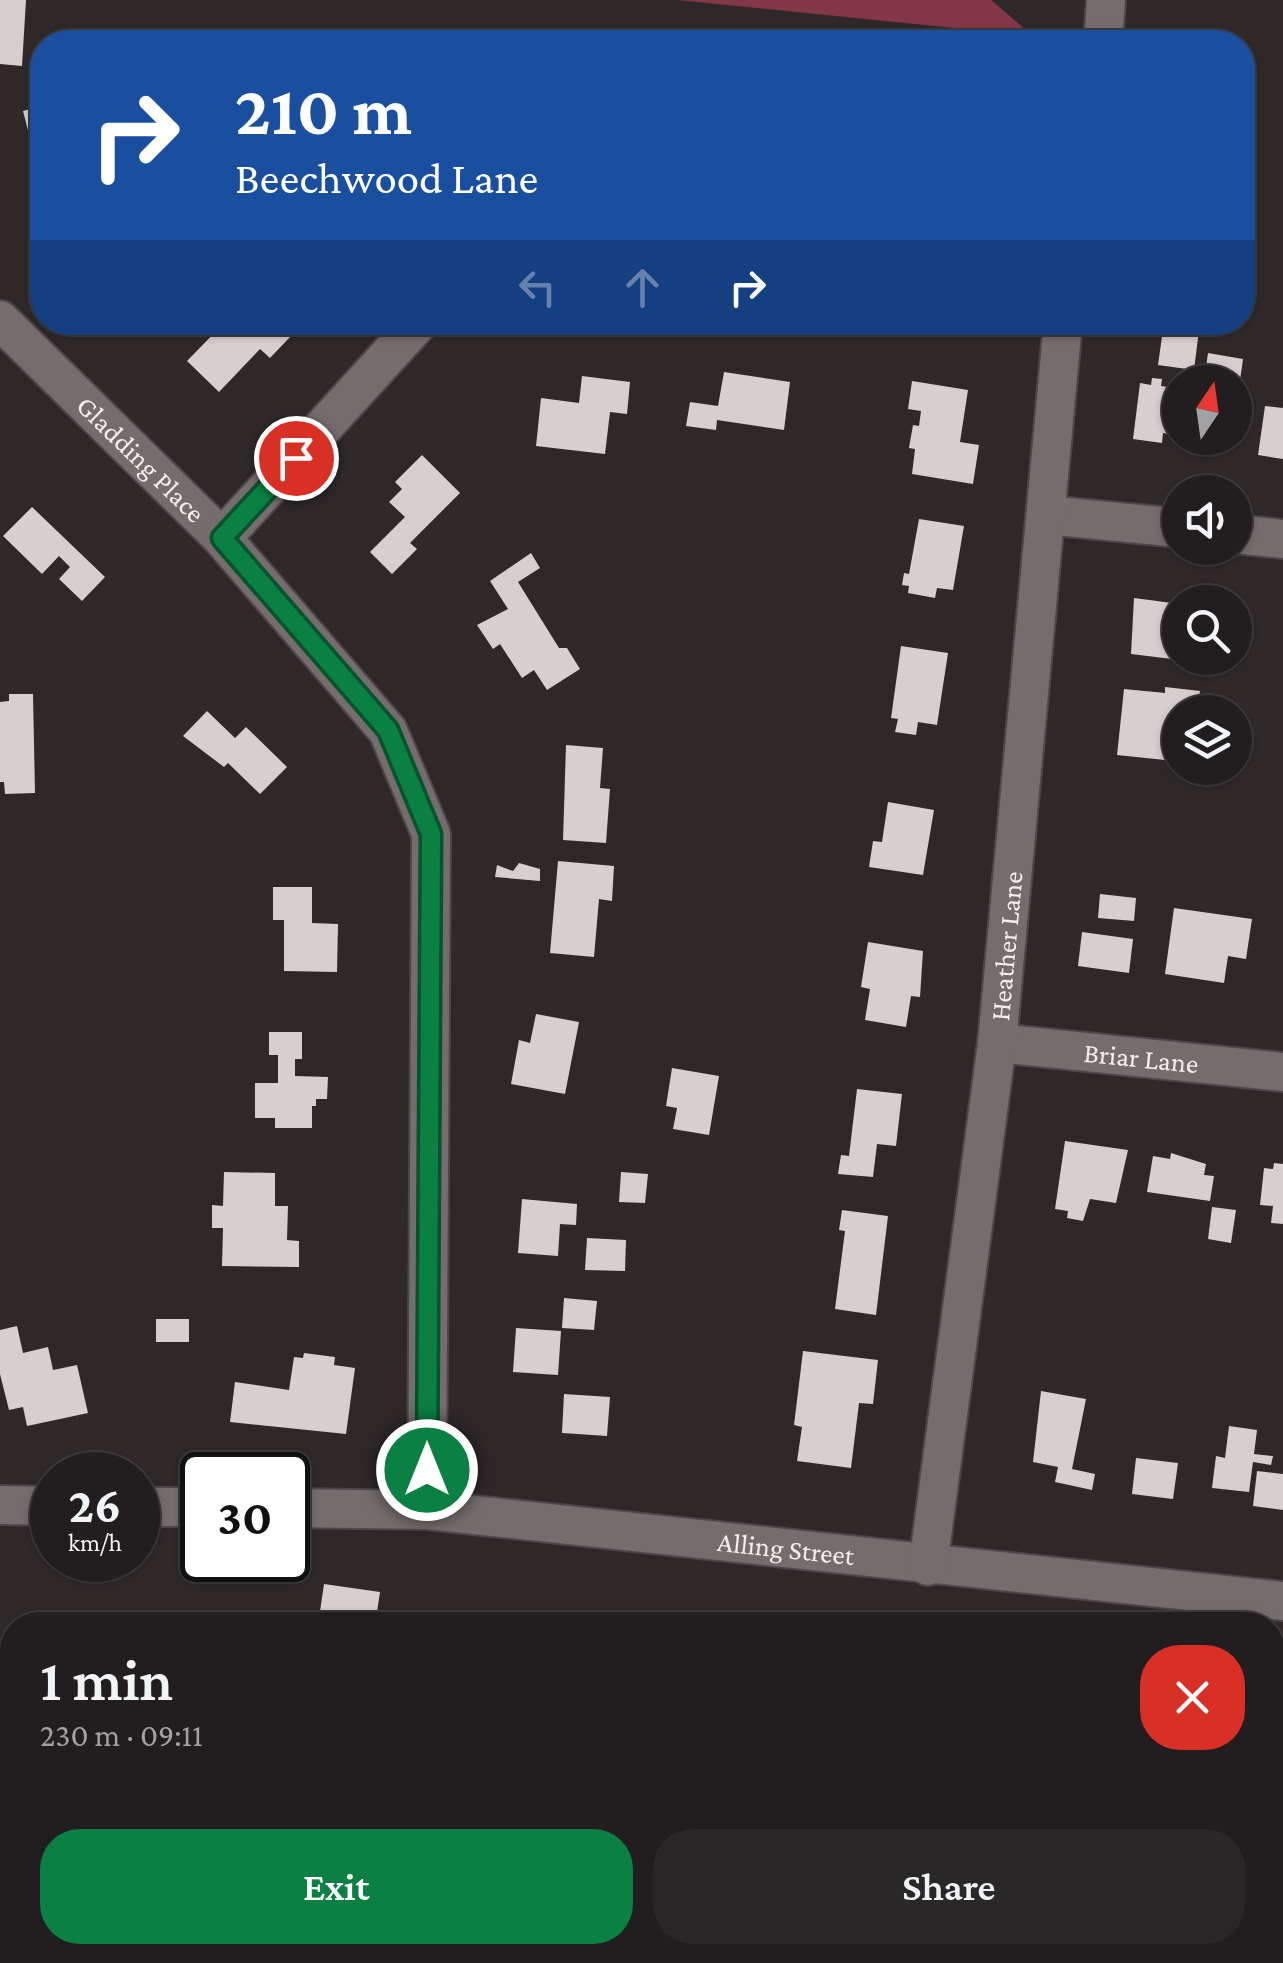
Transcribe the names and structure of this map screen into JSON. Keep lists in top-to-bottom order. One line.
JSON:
{"streets":{"street":["Gladding Place","Heather Lane","Briar Lane","Alling Street"]},"crossings":[["Gladding Place","Alling Street"],["Heather Lane","Briar Lane"],["Heather Lane","Alling Street"]],"north":"top","page":{"turn":["210 m","Beechwood Lane"],"speed":"26 km/h","limit":"30","heading":["1 min","230 m · 09:11"],"buttons":["Exit","Share"]}}
